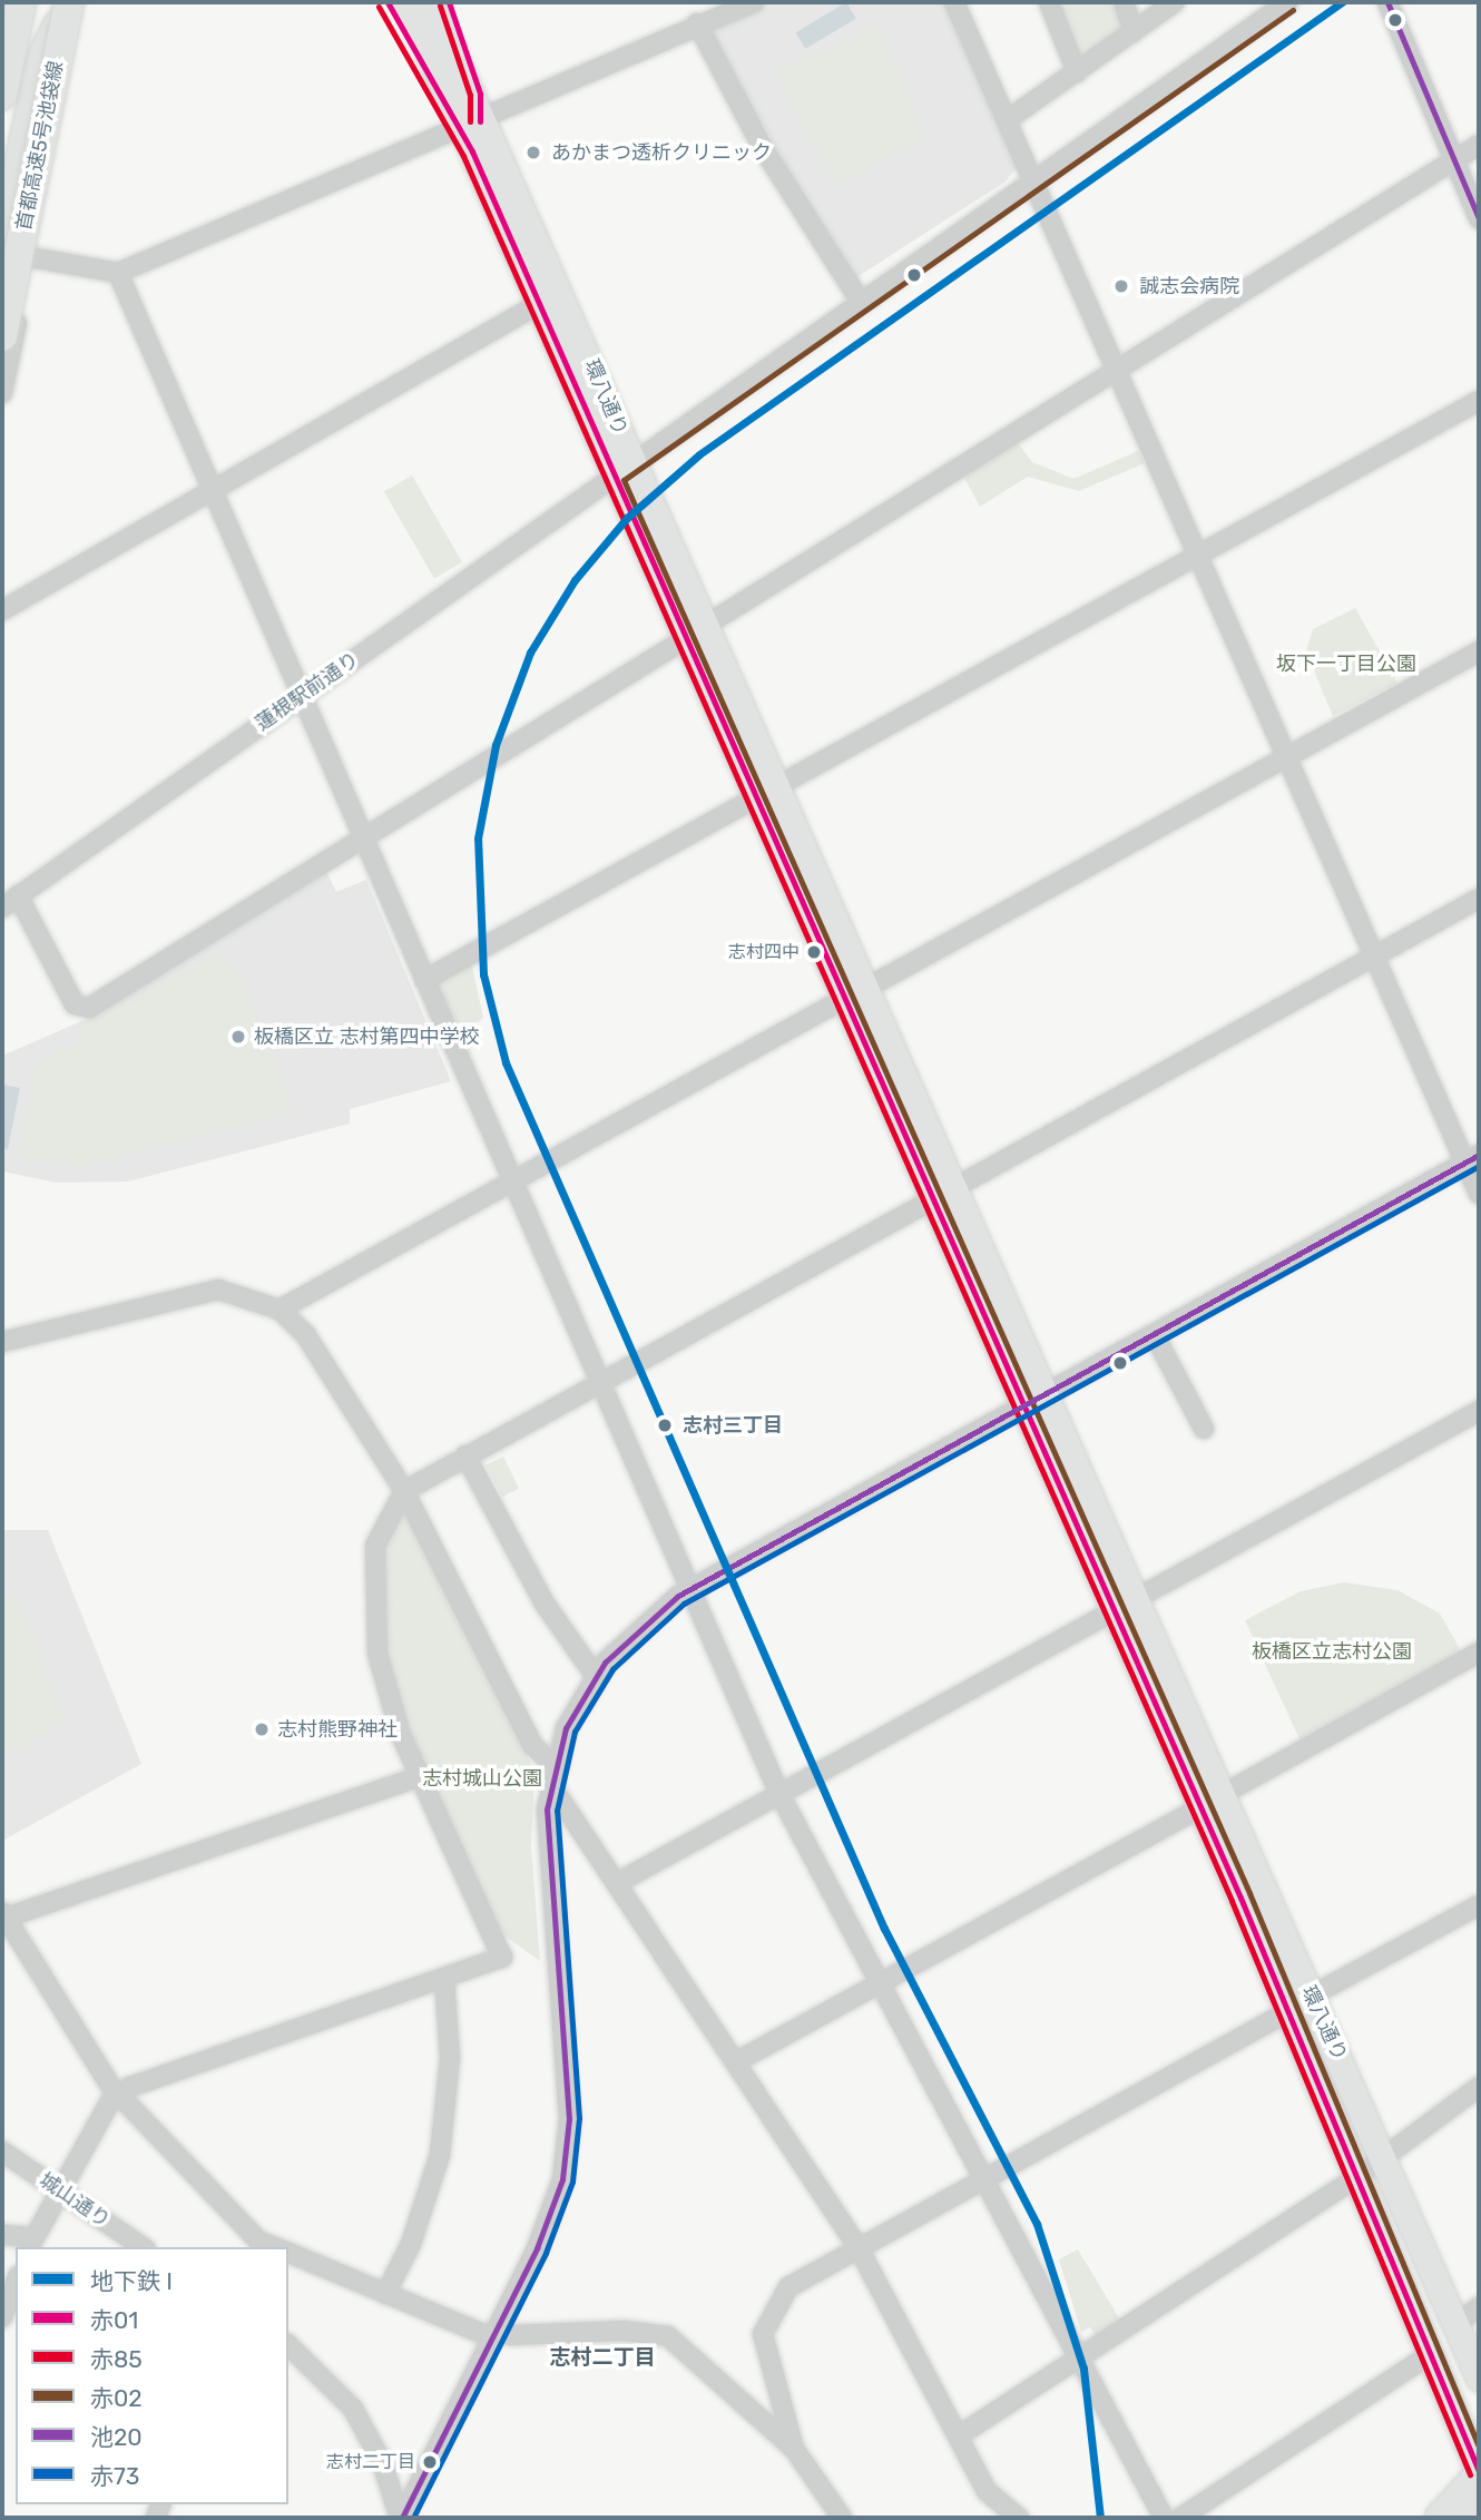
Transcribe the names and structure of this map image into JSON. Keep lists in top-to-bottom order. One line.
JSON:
{"streets":{"highway":["首都高速5号池袋線"],"main road":["環八通り"],"street":["蓮根駅前通り","城山通り"]},"crossings":[["環八通り","蓮根駅前通り"]],"districts":["志村二丁目"],"parks":["坂下一丁目公園","板橋区立志村公園","志村城山公園"],"places":["あかまつ透析クリニック","誠志会病院","志村四中","板橋区立 志村第四中学校","志村三丁目","志村熊野神社","志村二丁目"],"lines":["metro line I","transit line 赤01","transit line 池20","transit line 赤85","transit line 赤02","transit line 赤73"],"legend":["地下鉄 I","赤01","赤85","赤02","池20","赤73"]}
